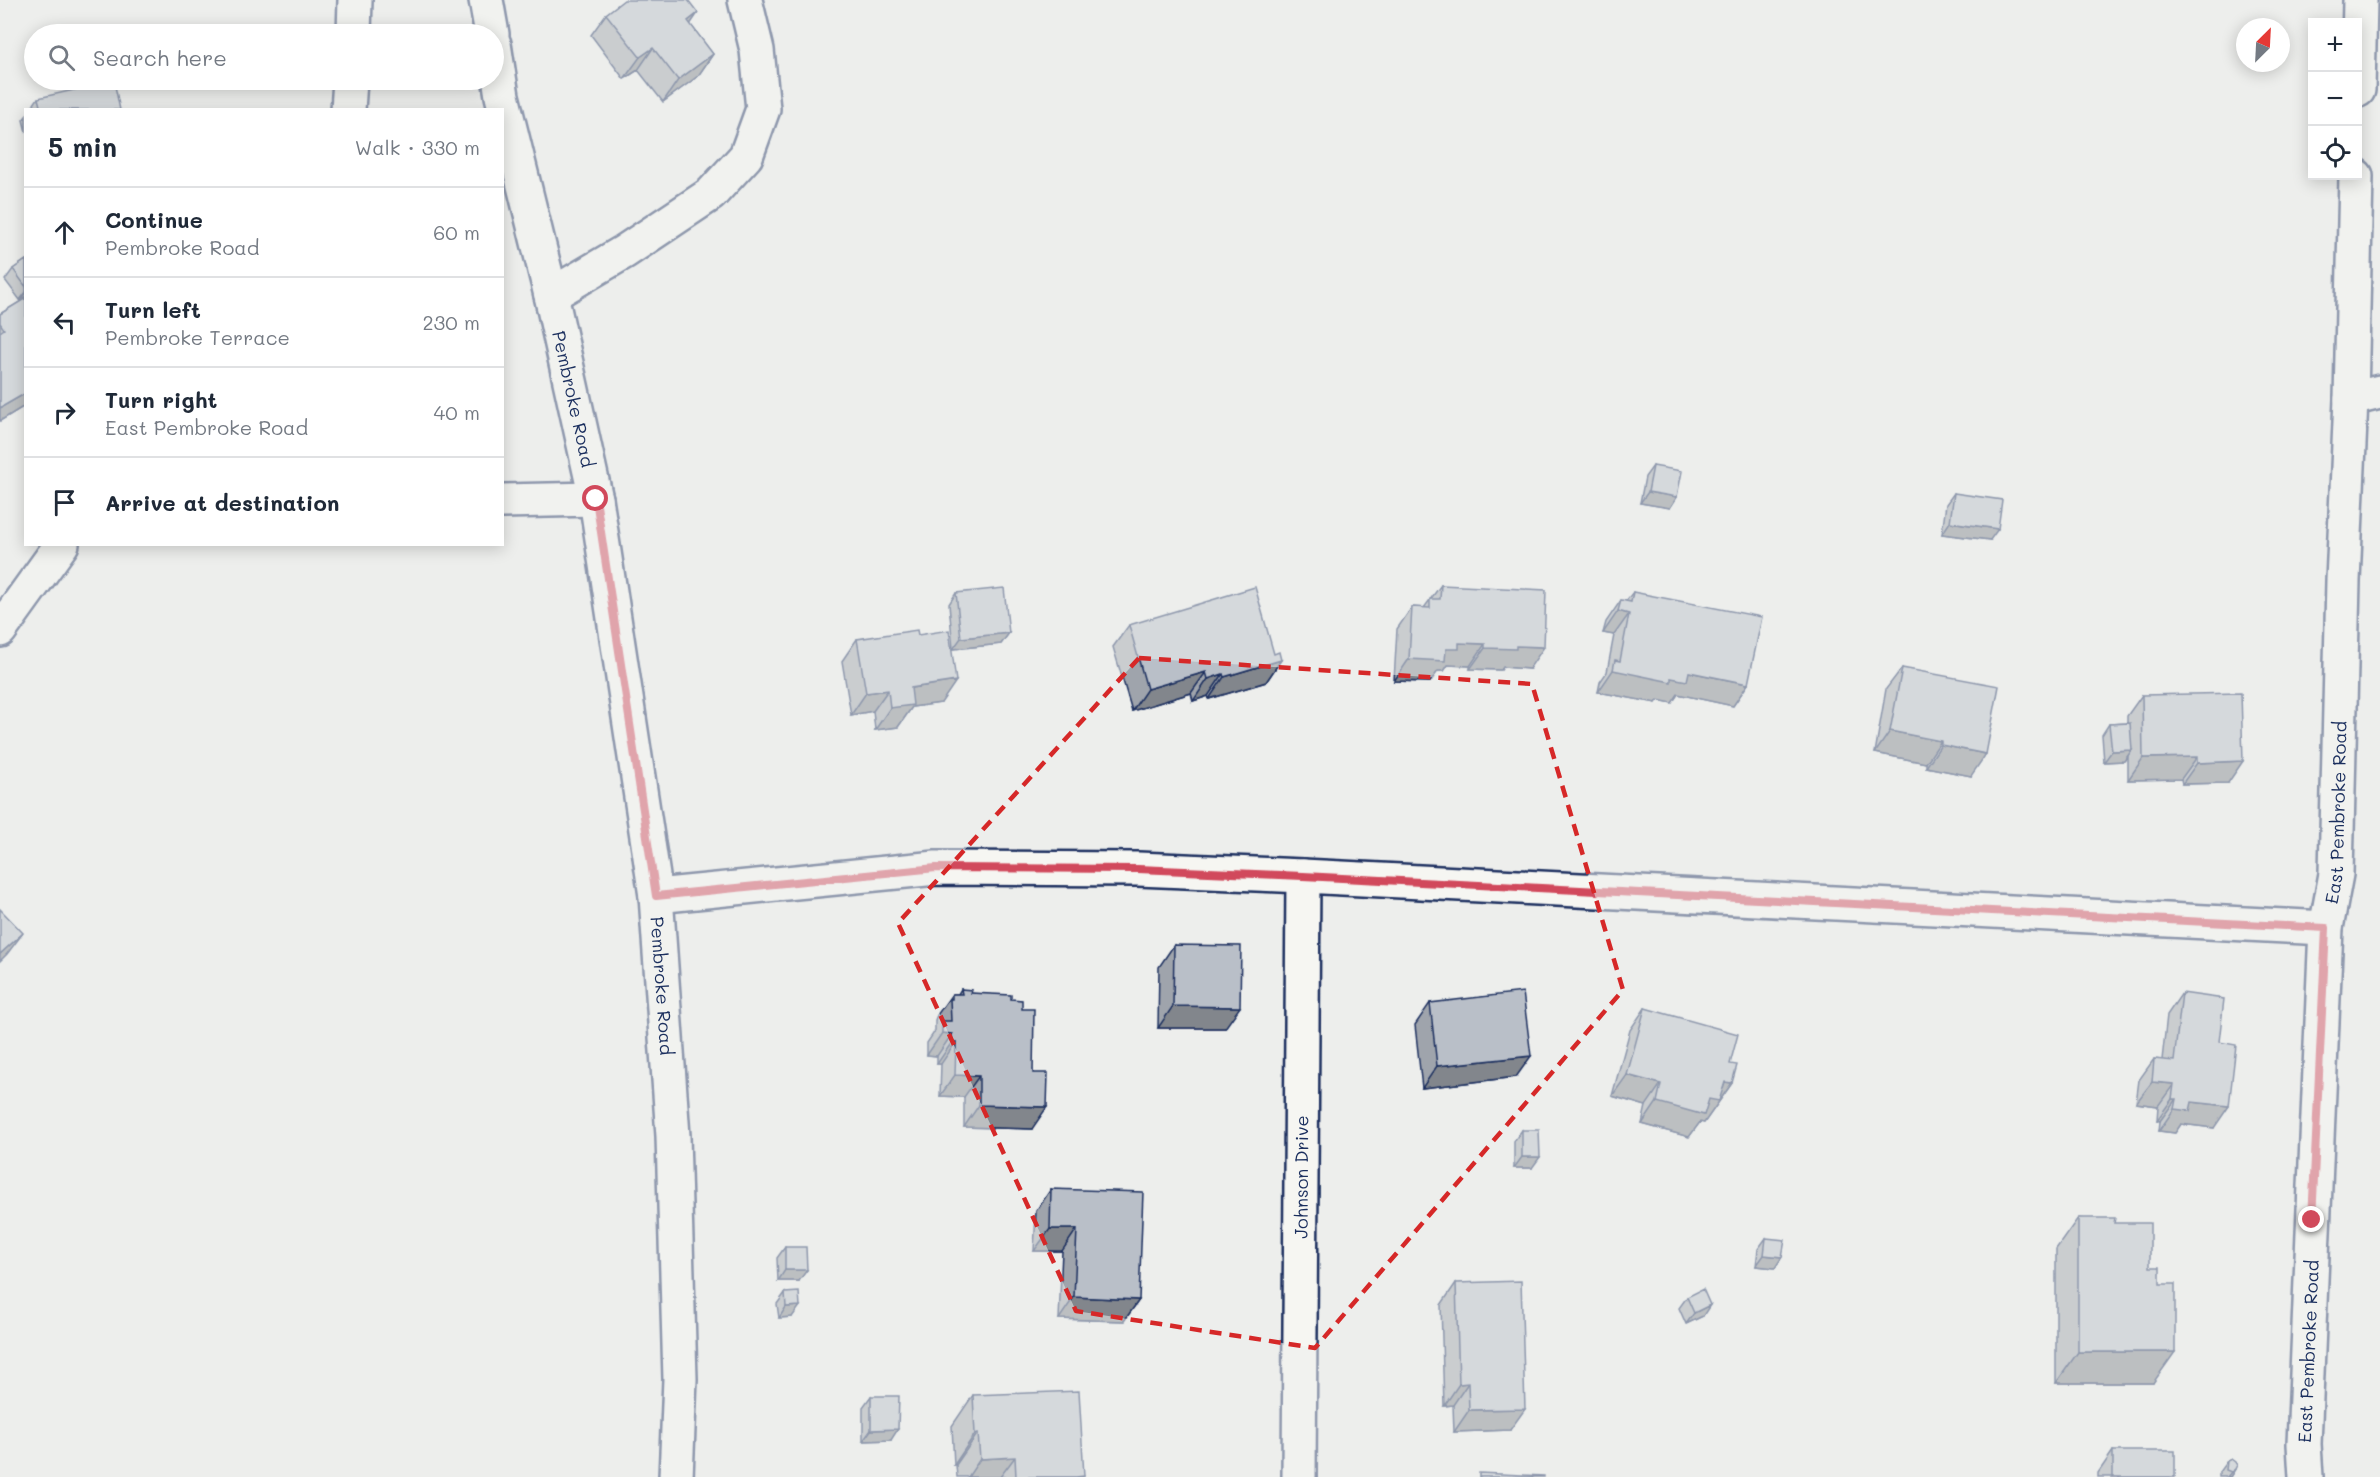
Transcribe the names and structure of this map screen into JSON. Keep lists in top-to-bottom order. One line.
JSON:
{"streets":{"street":["Pembroke Road","East Pembroke Road","Johnson Drive"]},"north":"top right","page":{"map_buttons":["+","−"],"search":"Search here","heading":["5 min","Walk · 330 m"],"list":[["Continue","Pembroke Road","60 m"],["Turn left","Pembroke Terrace","230 m"],["Turn right","East Pembroke Road","40 m"],"Arrive at destination"]}}
